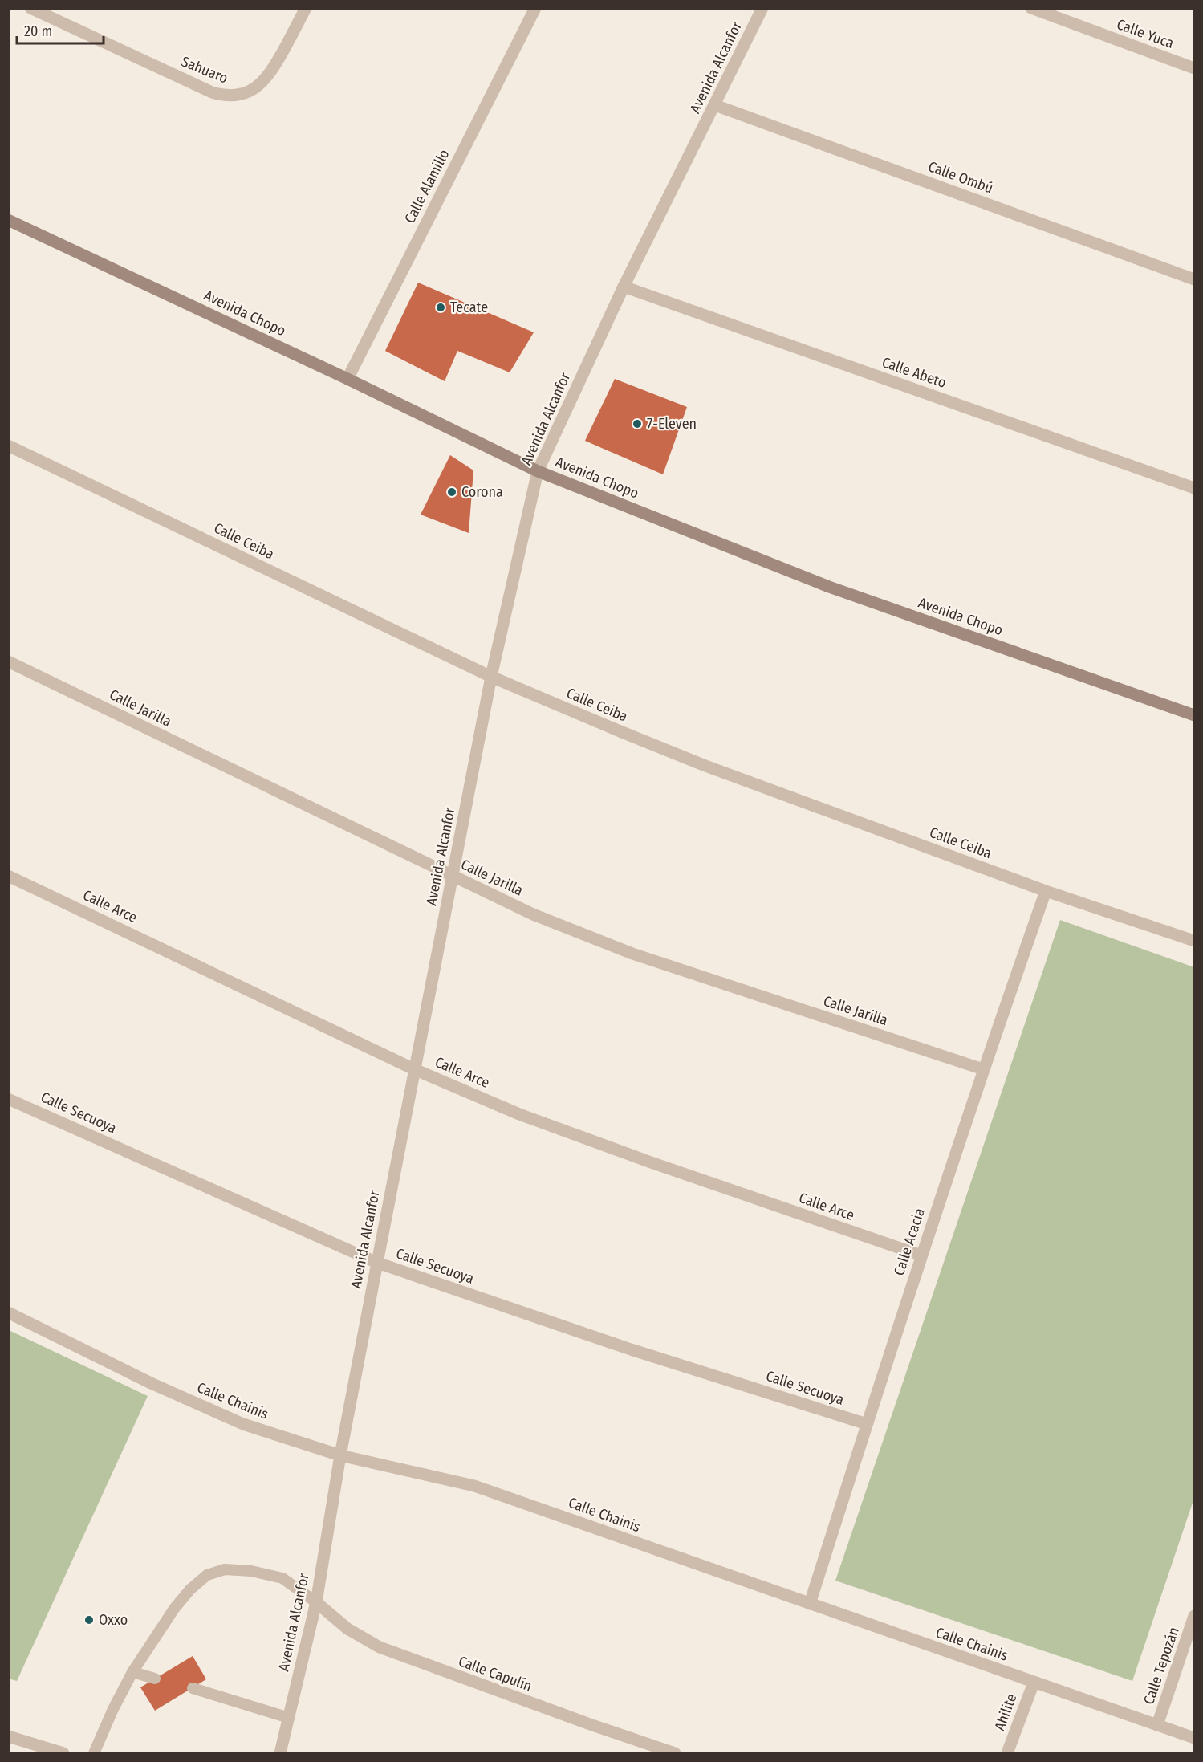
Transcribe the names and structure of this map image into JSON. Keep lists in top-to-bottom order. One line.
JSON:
{"streets":{"street":["Calle Yuca","Avenida Alcanfor","Sahuaro","Calle Ombú","Calle Alamillo","Avenida Chopo","Calle Abeto","Calle Ceiba","Calle Jarilla","Calle Arce","Calle Secuoya","Calle Acacia","Calle Chainis","Calle Tepozán","Calle Capulín","Ahilite"]},"crossings":[["Avenida Alcanfor","Calle Ombú"],["Avenida Alcanfor","Avenida Chopo"],["Avenida Alcanfor","Calle Abeto"],["Avenida Alcanfor","Calle Ceiba"],["Avenida Alcanfor","Calle Jarilla"],["Avenida Alcanfor","Calle Arce"],["Avenida Alcanfor","Calle Secuoya"],["Avenida Alcanfor","Calle Chainis"],["Avenida Alcanfor","Calle Capulín"],["Calle Alamillo","Avenida Chopo"],["Calle Ceiba","Calle Acacia"],["Calle Jarilla","Calle Acacia"],["Calle Arce","Calle Acacia"],["Calle Secuoya","Calle Acacia"],["Calle Acacia","Calle Chainis"],["Calle Chainis","Calle Tepozán"],["Calle Chainis","Ahilite"]],"places":["Tecate","7-Eleven","Corona","Oxxo"],"scale_bar":"20 m"}
